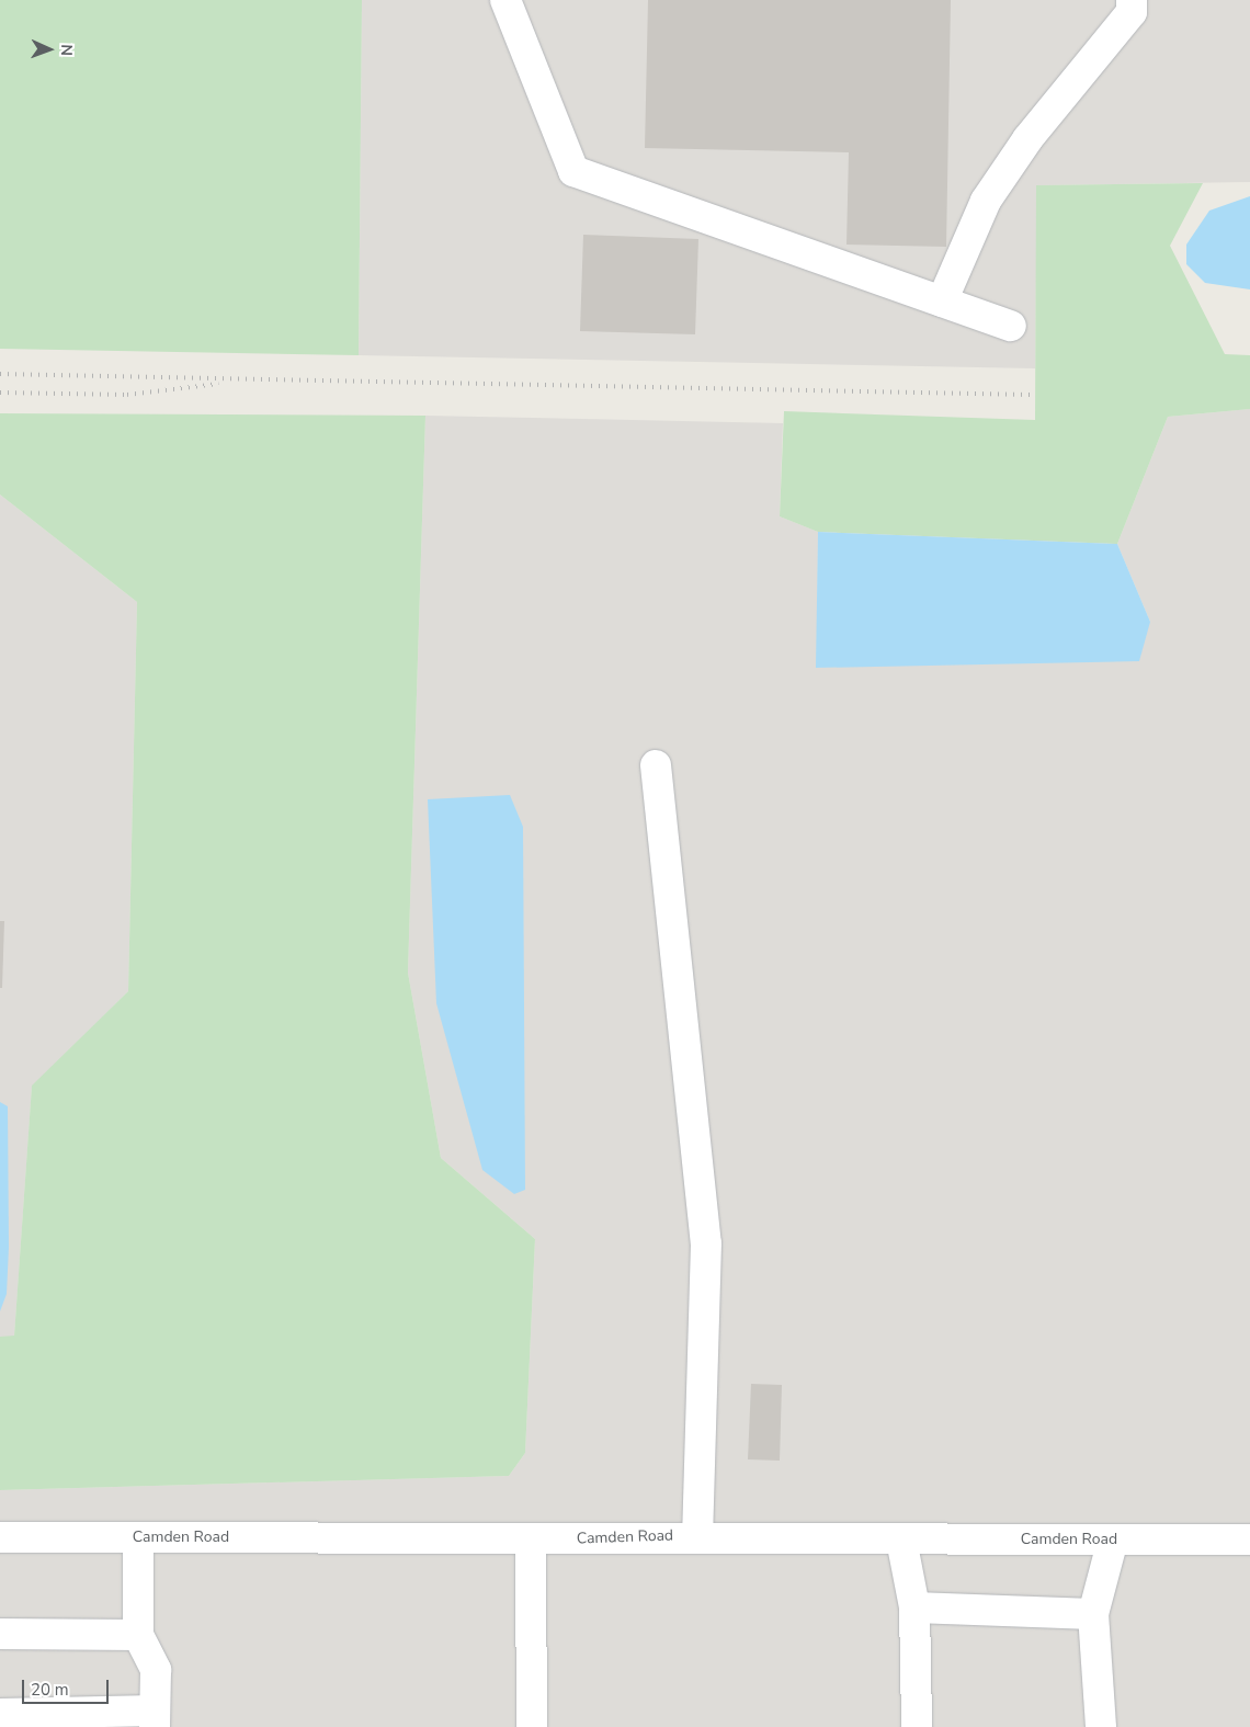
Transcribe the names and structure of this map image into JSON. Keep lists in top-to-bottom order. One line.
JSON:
{"streets":{"street":["Camden Road"]},"scale_bar":"20 m","north":"right"}
